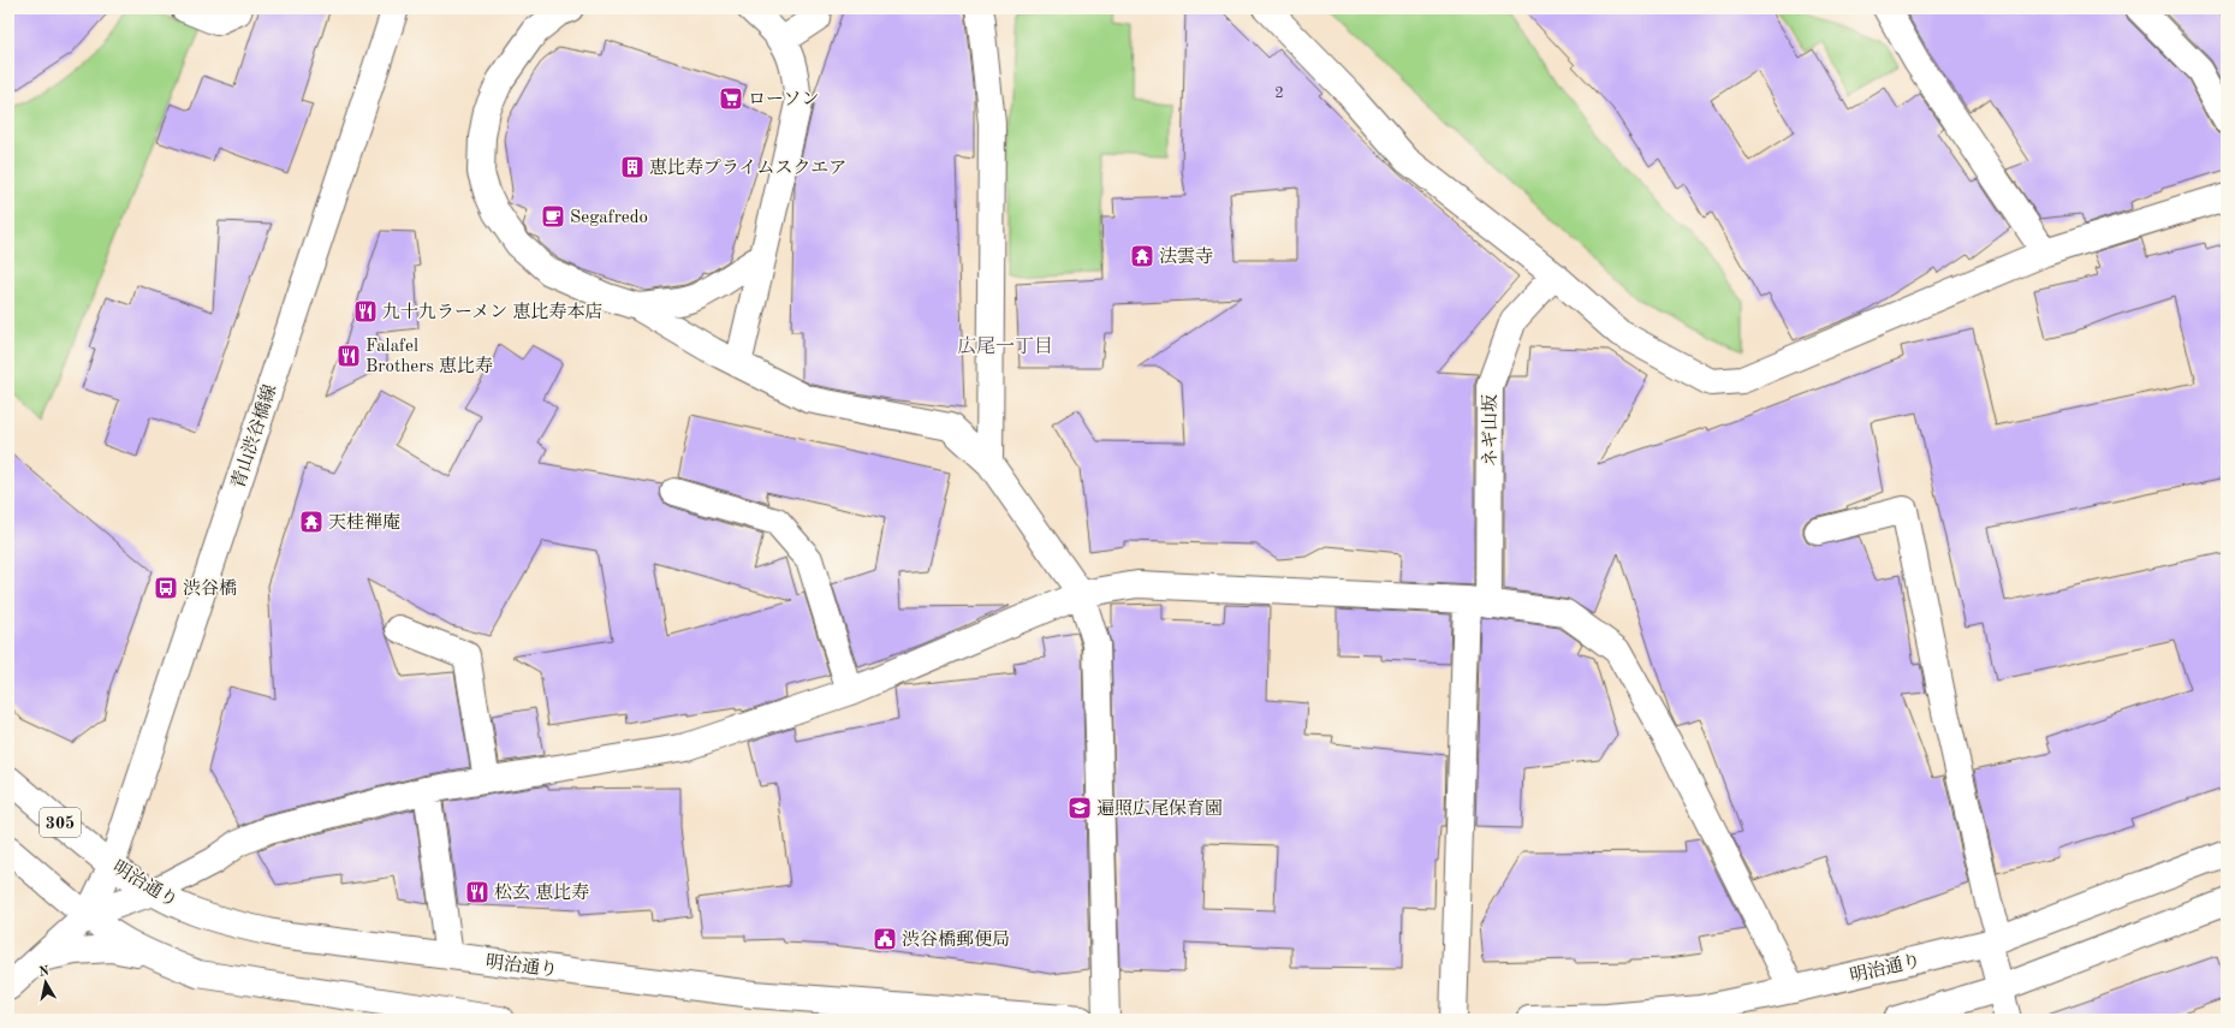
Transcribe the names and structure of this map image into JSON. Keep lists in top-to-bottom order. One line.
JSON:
{"streets":{"street":["ネギ山坂","青山渋谷橋線","305","明治通り"]},"crossings":[["青山渋谷橋線","明治通り"]],"districts":["広尾一丁目"],"places":{"supermarket":["ローソン"],"building":["恵比寿プライムスクエア"],"cafe":["Segafredo"],"temple":["法雲寺","天桂禅庵"],"restaurant":["九十九ラーメン 恵比寿本店","Falafel Brothers 恵比寿","松玄 恵比寿"],"bus stop":["渋谷橋"],"school or university":["遍照広尾保育園"],"public building":["渋谷橋郵便局"]},"house_numbers":["2"],"north":"top"}
